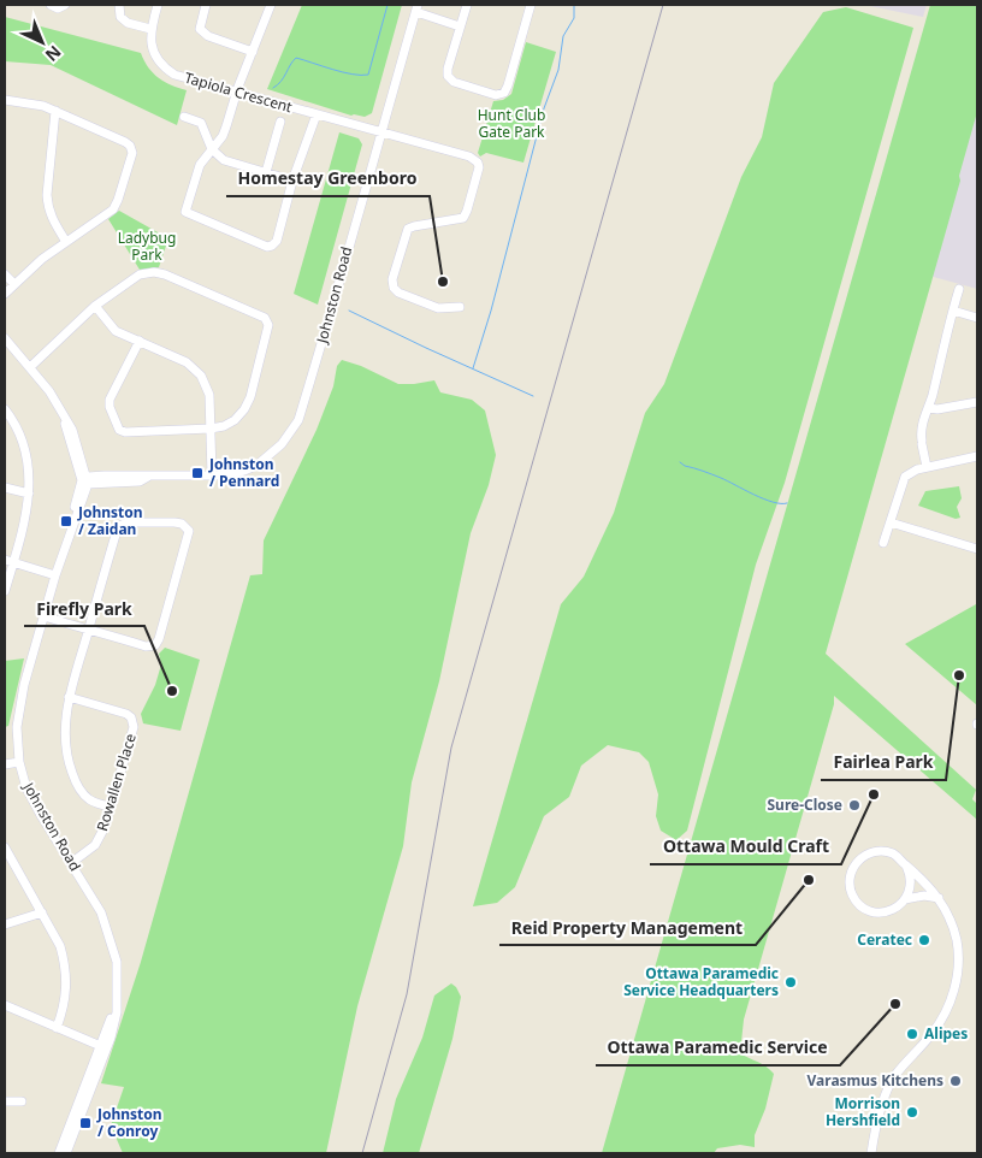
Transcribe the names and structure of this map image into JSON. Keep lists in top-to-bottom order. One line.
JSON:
{"streets":{"street":["Tapiola Crescent","Johnston Road","Rowallen Place"]},"crossings":[["Tapiola Crescent","Johnston Road"],["Johnston Road","Rowallen Place"]],"parks":["Hunt Club Gate Park","Ladybug Park"],"places":{"other":["Homestay Greenboro","Fairlea Park","Firefly Park","Ottawa Mould Craft","Sure-Close","Reid Property Management","Ceratec","Ottawa Paramedic Service Headquarters","Ottawa Paramedic Service","Alipes","Varasmus Kitchens","Morrison Hershfield"],"transit":["Johnston / Pennard","Johnston / Zaidan","Johnston / Conroy"]},"north":"bottom right"}
